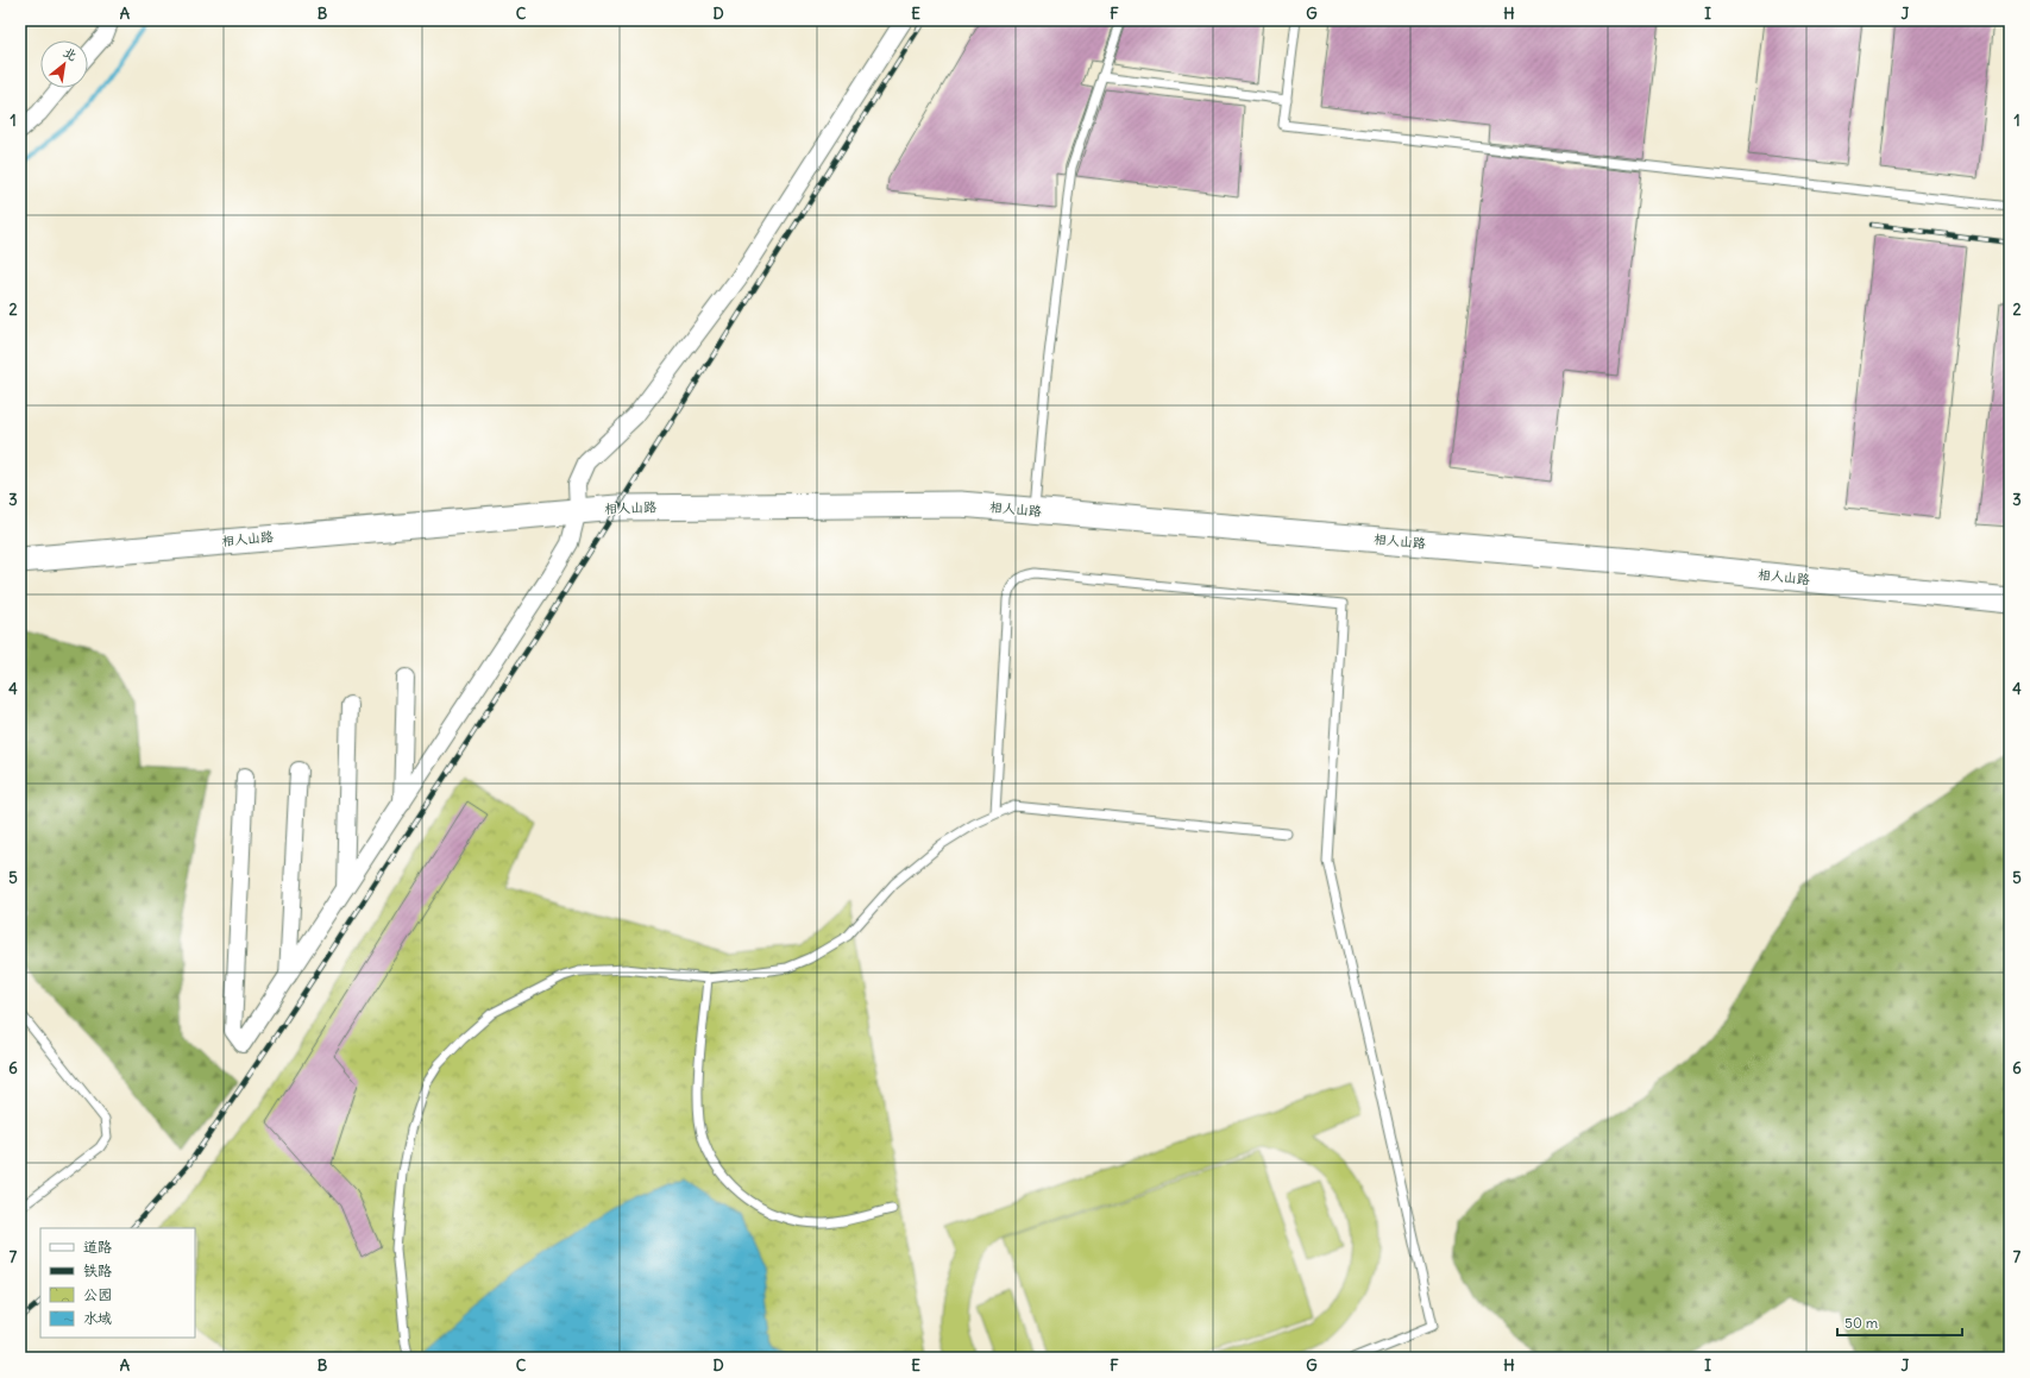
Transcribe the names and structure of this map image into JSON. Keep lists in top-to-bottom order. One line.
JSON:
{"streets":{"street":["相人山路"]},"legend":["道路","铁路","公园","水域"],"scale_bar":"50 m","north":"top right","grid":{"columns":["A","B","C","D","E","F","G","H","I","J"],"rows":["1","2","3","4","5","6","7"]}}
